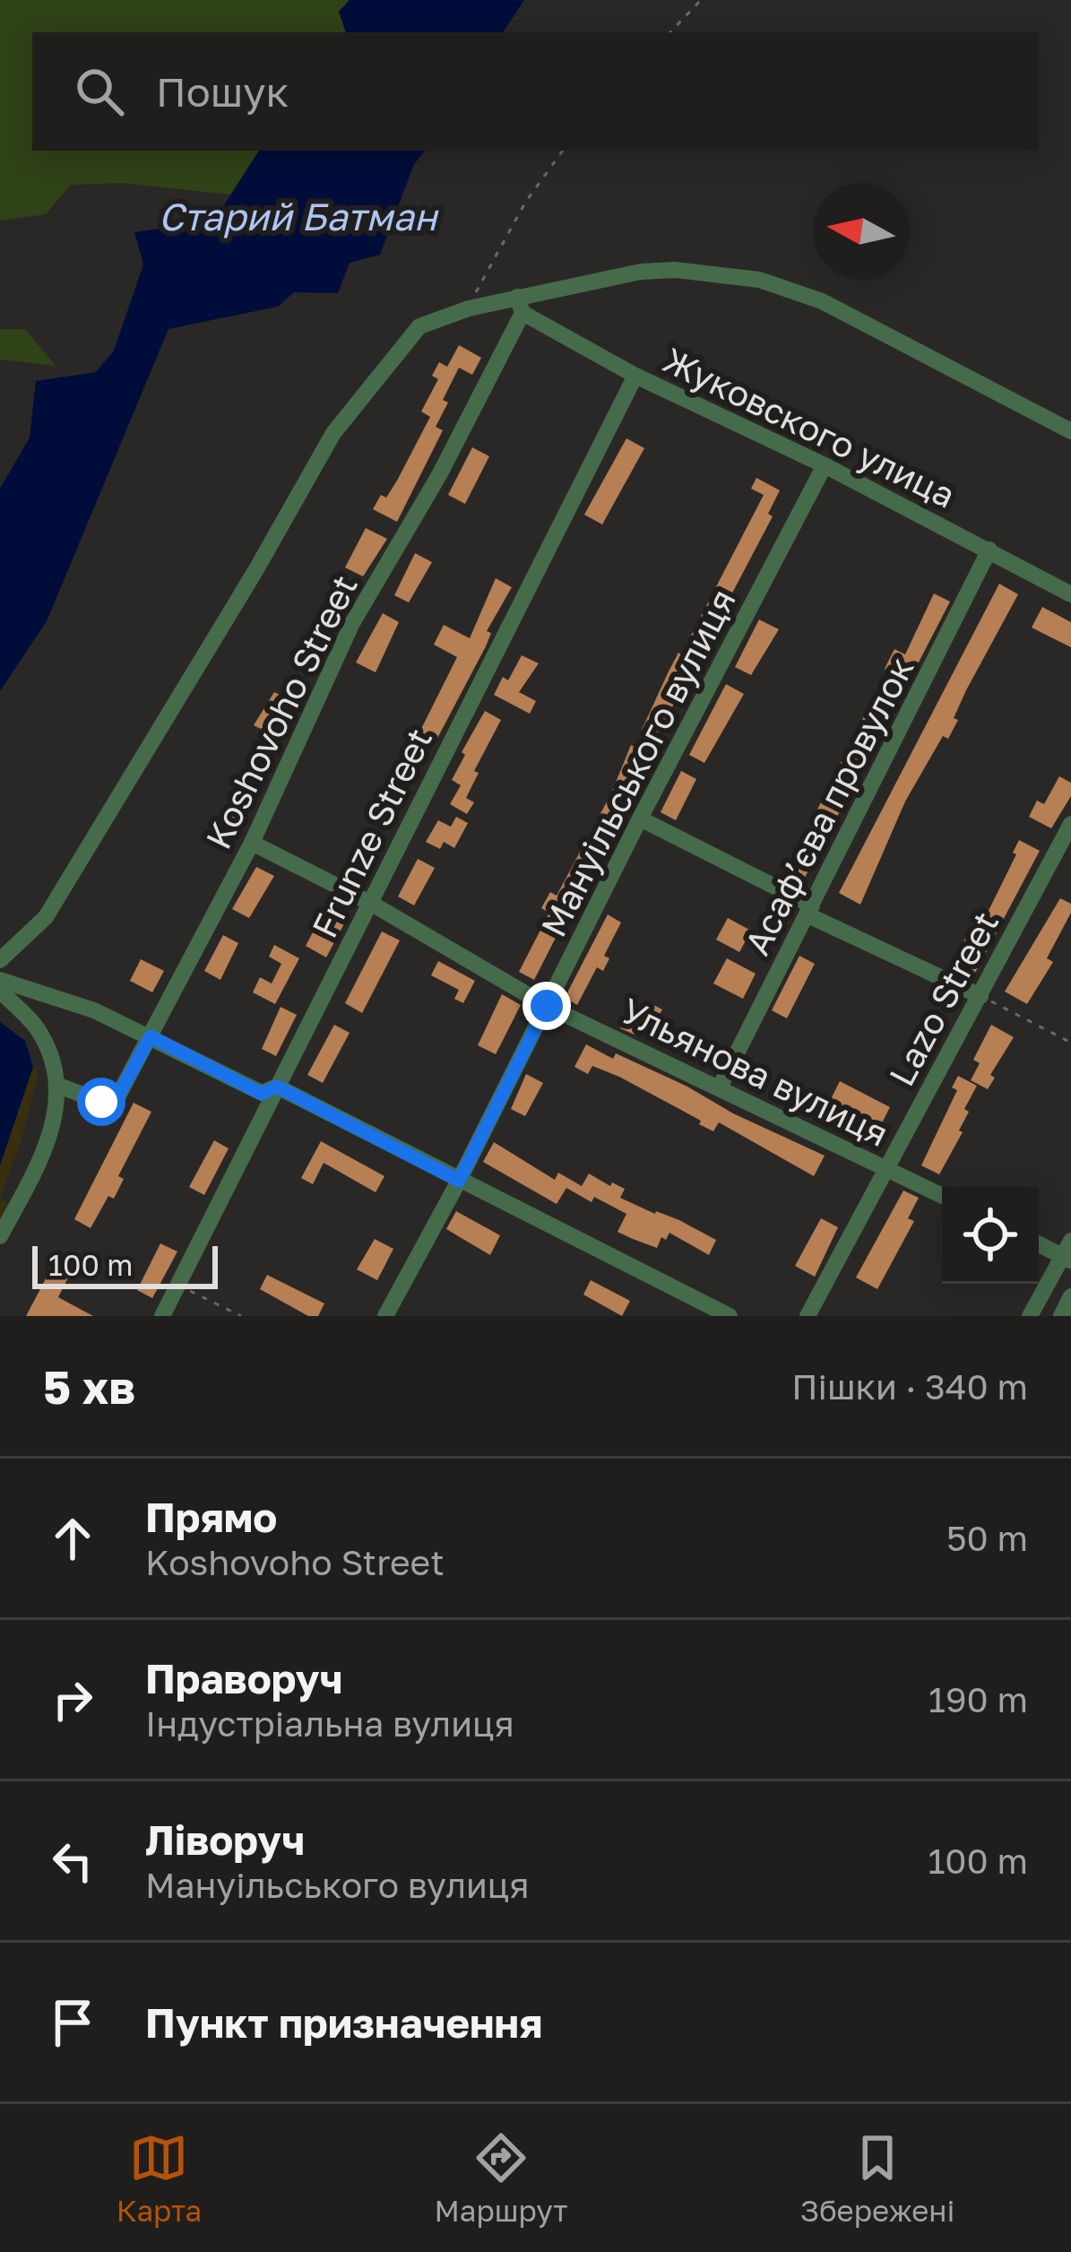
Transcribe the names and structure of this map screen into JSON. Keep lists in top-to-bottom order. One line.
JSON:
{"streets":{"street":["Жуковского улица","Koshovoho Street","Мануільського вулиця","Асаф’єва провулок","Frunze Street","Lazo Street","Ульянова вулиця"]},"crossings":[["Жуковского улица","Koshovoho Street"],["Жуковского улица","Мануільського вулиця"],["Жуковского улица","Асаф’єва провулок"],["Жуковского улица","Frunze Street"],["Koshovoho Street","Ульянова вулиця"],["Мануільського вулиця","Ульянова вулиця"],["Асаф’єва провулок","Ульянова вулиця"],["Frunze Street","Ульянова вулиця"],["Lazo Street","Ульянова вулиця"]],"water":["Старий Батман"],"scale_bar":"100 m","north":"left","page":{"search":"Пошук","scale":"100 m","heading":["5 хв","Пішки · 340 m"],"list":[["Прямо","Koshovoho Street","50 m"],["Праворуч","Індустріальна вулиця","190 m"],["Ліворуч","Мануільського вулиця","100 m"],"Пункт призначення"],"nav":["Карта","Маршрут","Збережені"]}}
